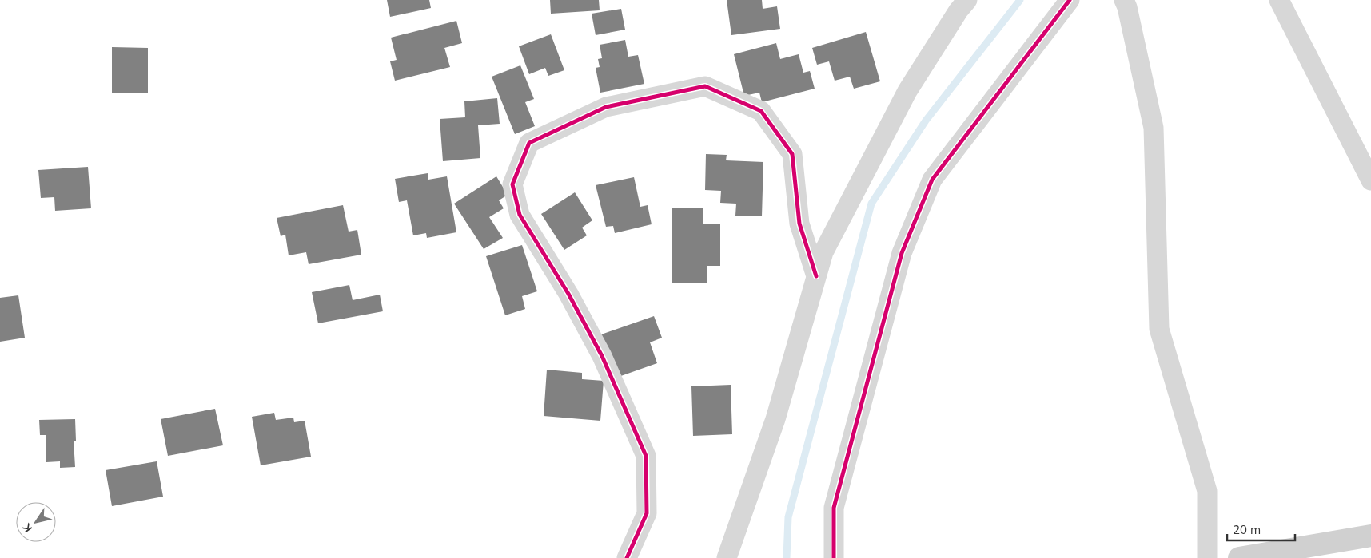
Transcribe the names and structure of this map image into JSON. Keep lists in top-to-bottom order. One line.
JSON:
{"scale_bar":"20 m","north":"bottom left"}
